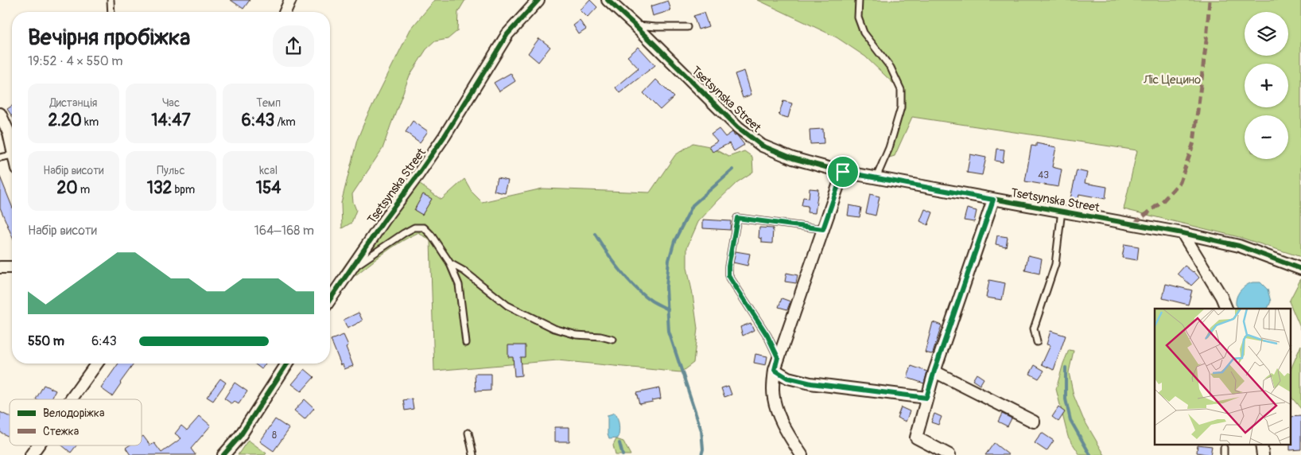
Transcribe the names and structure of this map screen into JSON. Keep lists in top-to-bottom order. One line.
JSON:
{"streets":{"street":["Tsetsynska Street"]},"parks":["Ліс Цецино"],"house_numbers":["43","8"],"legend":["Велодоріжка","Стежка"],"page":{"map_buttons":["+","−"],"heading":["Вечірня пробіжка","19:52 · 4 × 550 m"],"stats":[["Дистанція","2.20 km"],["Час","14:47"],["Темп","6:43 /km"],["Набір висоти","20 m"],["Пульс","132 bpm"],["kcal","154"]],"chart":["Набір висоти","164–168 m"],"list":[{"name":"550 m","note":"6:43"}]}}
